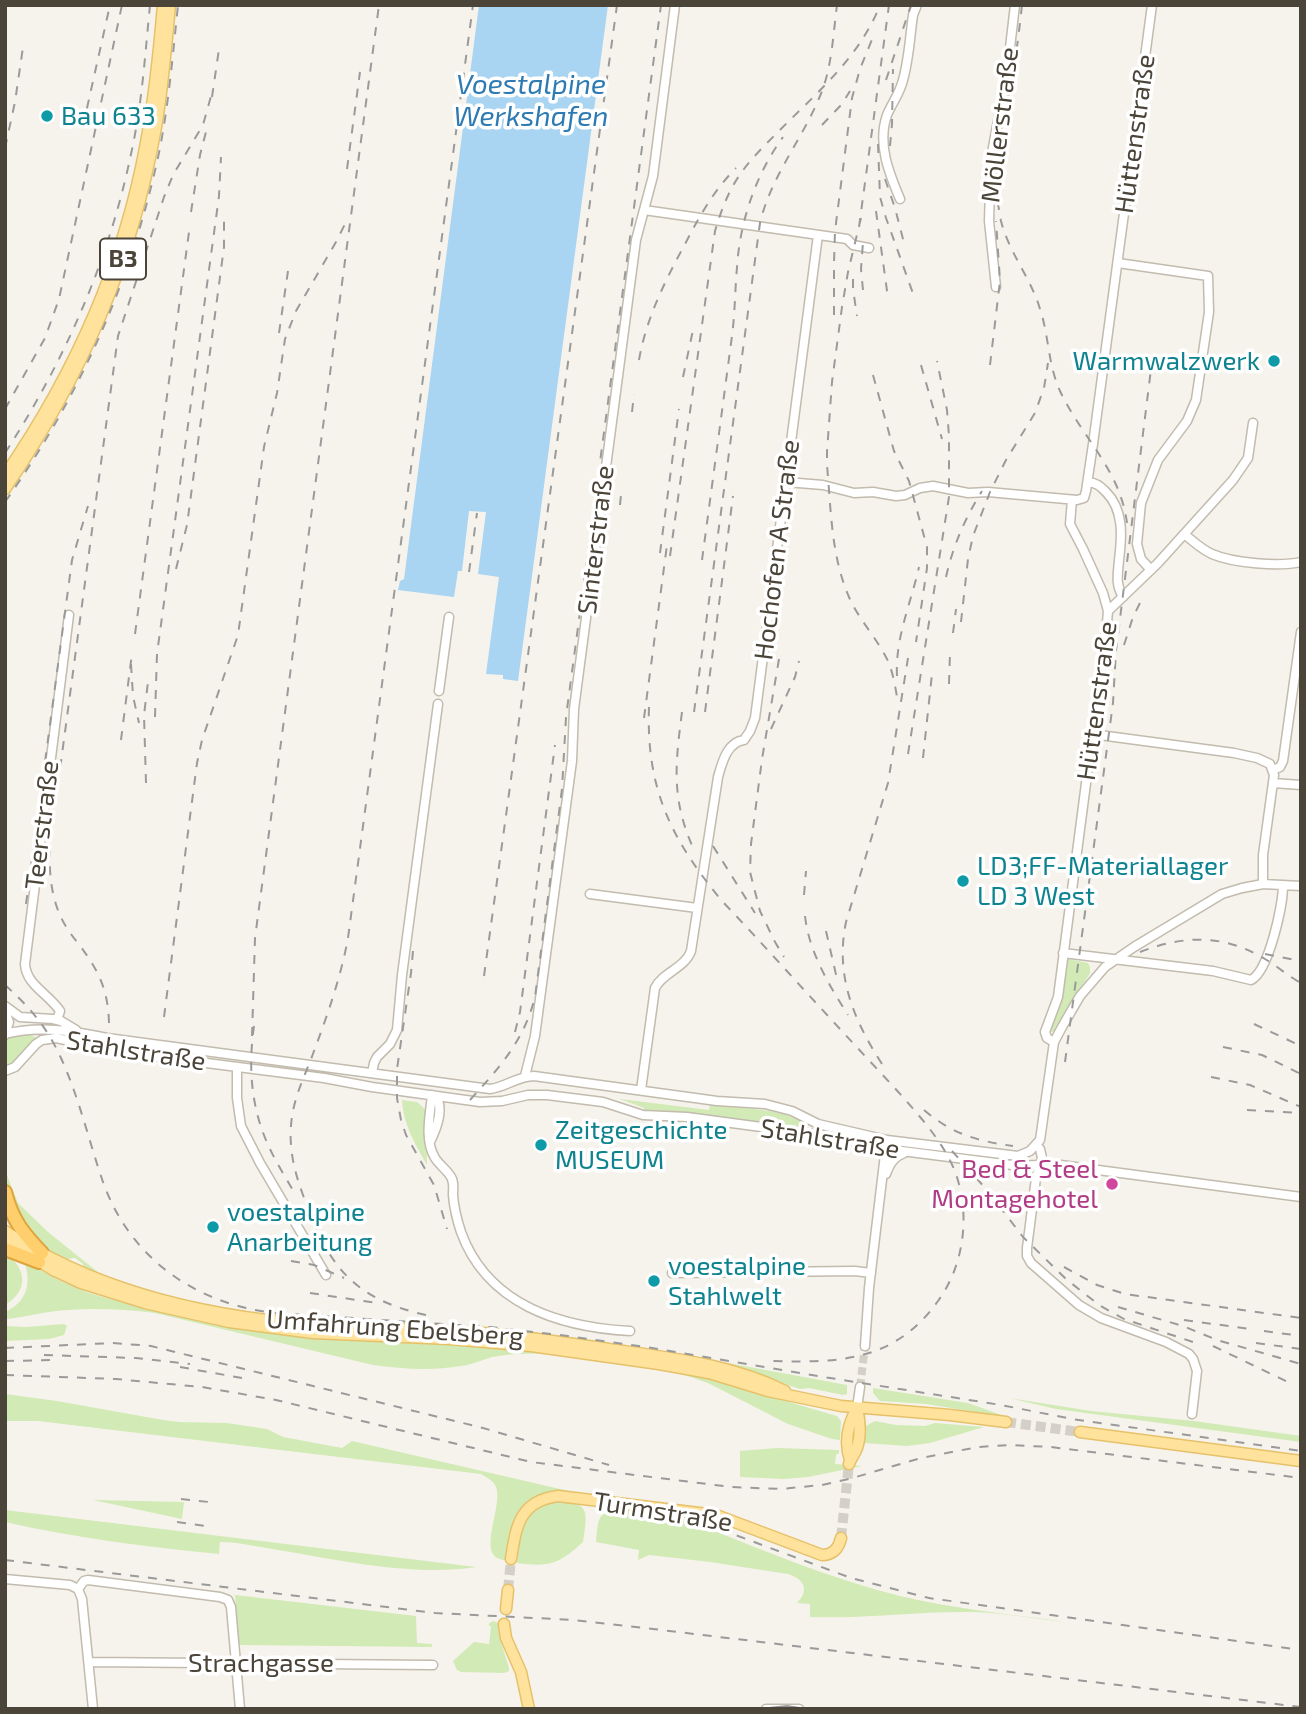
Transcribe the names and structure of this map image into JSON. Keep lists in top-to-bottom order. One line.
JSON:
{"streets":{"main road":["B3","Umfahrung Ebelsberg","Turmstraße"],"street":["Möllerstraße","Hüttenstraße","Sinterstraße","Hochofen A Straße","Teerstraße","Stahlstraße","Strachgasse"]},"water":["Voestalpine Werkshafen"],"places":["Bau 633","Warmwalzwerk","LD3;FF-Materiallager LD 3 West","Zeitgeschichte MUSEUM","Bed & Steel Montagehotel","voestalpine Anarbeitung","voestalpine Stahlwelt"]}
